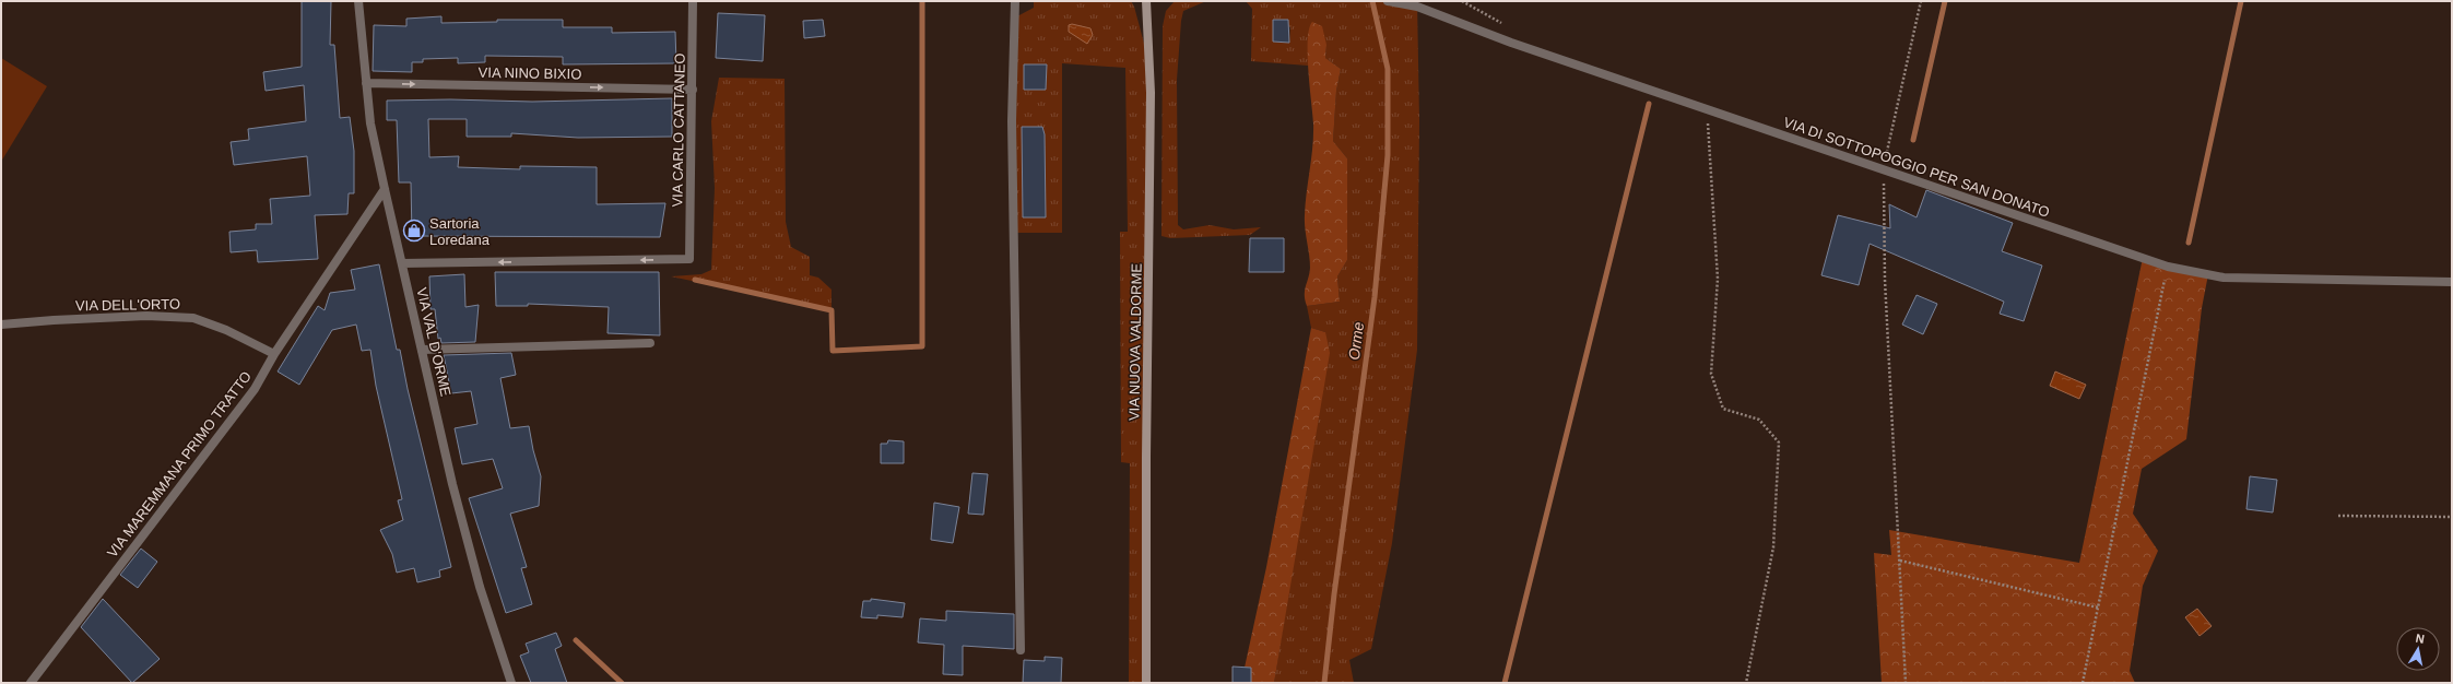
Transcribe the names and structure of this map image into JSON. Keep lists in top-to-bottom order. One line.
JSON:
{"streets":{"main road":["VIA NUOVA VALDORME"],"street":["VIA NINO BIXIO","VIA CARLO CATTANEO","VIA DI SOTTOPOGGIO PER SAN DONATO","VIA DELL'ORTO","VIA VAL D'ORME","VIA MAREMMANA PRIMO TRATTO"]},"crossings":[["VIA NINO BIXIO","VIA CARLO CATTANEO"],["VIA NINO BIXIO","VIA VAL D'ORME"],["VIA CARLO CATTANEO","VIA VAL D'ORME"],["VIA DELL'ORTO","VIA MAREMMANA PRIMO TRATTO"],["VIA VAL D'ORME","VIA MAREMMANA PRIMO TRATTO"]],"one_way":["VIA NINO BIXIO"],"water":["Orme"],"places":{"shop":["Sartoria Loredana"]},"north":"top"}
